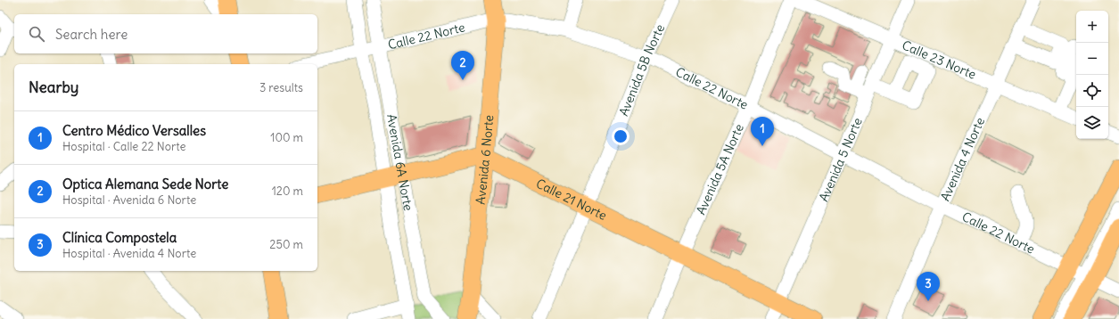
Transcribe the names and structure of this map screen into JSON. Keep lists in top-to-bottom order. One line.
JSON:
{"streets":{"main road":["Avenida 6 Norte","Calle 21 Norte"],"street":["Calle 22 Norte","Calle 23 Norte","Avenida 5B Norte","Avenida 5 Norte","Avenida 4 Norte","Avenida 6A Norte","Avenida 5A Norte"]},"crossings":[["Calle 22 Norte","Avenida 5B Norte"],["Calle 22 Norte","Avenida 6 Norte"],["Calle 22 Norte","Avenida 5 Norte"],["Calle 22 Norte","Avenida 4 Norte"],["Calle 22 Norte","Avenida 6A Norte"],["Calle 22 Norte","Avenida 5A Norte"],["Calle 23 Norte","Avenida 5 Norte"],["Calle 23 Norte","Avenida 4 Norte"],["Avenida 5B Norte","Calle 21 Norte"],["Avenida 6 Norte","Calle 21 Norte"],["Avenida 5 Norte","Calle 21 Norte"],["Avenida 5A Norte","Calle 21 Norte"]],"page":{"map_buttons":["+","−"],"search":"Search here","pins":["2","1","3"],"heading":["Nearby","3 results"],"list":[{"mark":"1","name":"Centro Médico Versalles","note":"Hospital · Calle 22 Norte","value":"100 m"},{"mark":"2","name":"Optica Alemana Sede Norte","note":"Hospital · Avenida 6 Norte","value":"120 m"},{"mark":"3","name":"Clínica Compostela","note":"Hospital · Avenida 4 Norte","value":"250 m"}]}}
